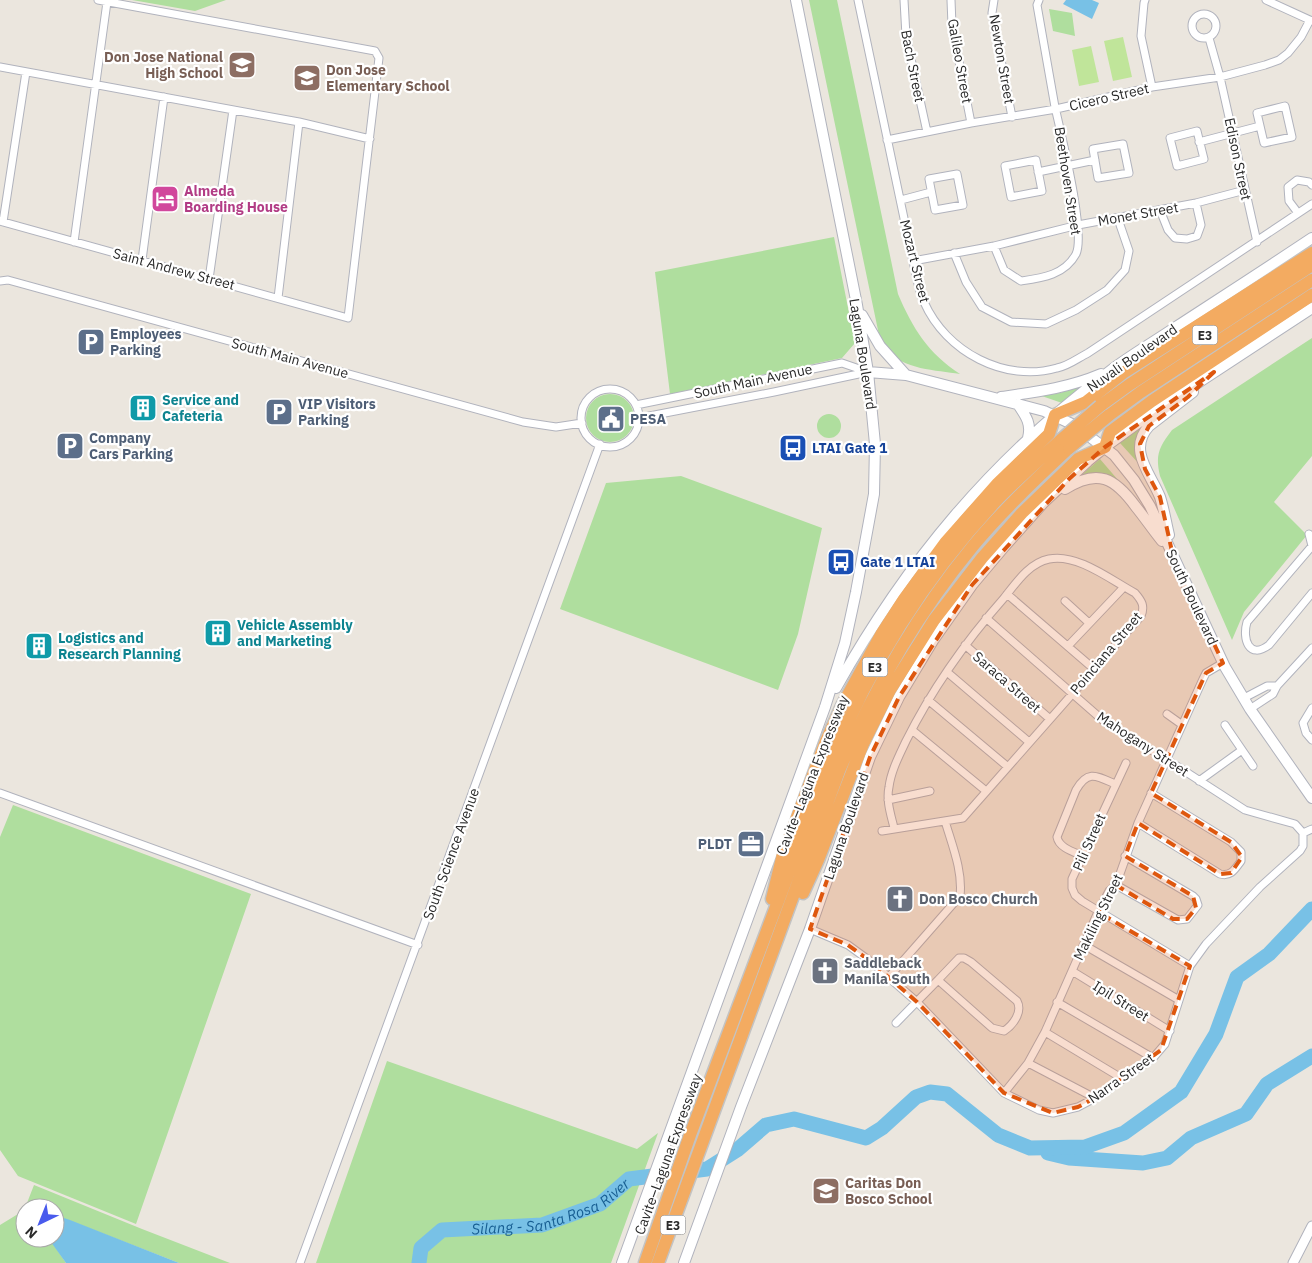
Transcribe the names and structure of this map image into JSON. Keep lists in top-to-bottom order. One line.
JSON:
{"streets":{"highway":["E3","Cavite–Laguna Expressway"],"main road":["Laguna Boulevard","Nuvali Boulevard","South Boulevard"],"street":["Newton Street","Galileo Street","Bach Street","Cicero Street","Edison Street","Beethoven Street","Monet Street","Mozart Street","Saint Andrew Street","South Main Avenue","Poinciana Street","Saraca Street","Mahogany Street","Pili Street","South Science Avenue","Makiling Street","Ipil Street","Narra Street"]},"crossings":[["Newton Street","Cicero Street"],["Galileo Street","Cicero Street"],["Bach Street","Cicero Street"],["Cicero Street","Edison Street"],["Cicero Street","Beethoven Street"],["Cicero Street","Mozart Street"],["Edison Street","Monet Street"],["Edison Street","Mozart Street"],["Beethoven Street","Monet Street"],["Monet Street","Mozart Street"],["Laguna Boulevard","South Main Avenue"],["Laguna Boulevard","Nuvali Boulevard"],["Laguna Boulevard","South Boulevard"],["Laguna Boulevard","Narra Street"],["South Main Avenue","South Boulevard"],["South Main Avenue","South Science Avenue"],["Nuvali Boulevard","South Boulevard"],["South Boulevard","Makiling Street"],["Poinciana Street","Saraca Street"],["Poinciana Street","Mahogany Street"],["Mahogany Street","Makiling Street"],["Mahogany Street","Narra Street"],["Pili Street","Makiling Street"],["Makiling Street","Ipil Street"],["Makiling Street","Narra Street"],["Ipil Street","Narra Street"]],"water":["Silang - Santa Rosa River"],"places":{"school or university":["Don Jose National High School","Don Jose Elementary School","Caritas Don Bosco School"],"hotel":["Almeda Boarding House"],"parking":["Employees Parking","VIP Visitors Parking","Company Cars Parking"],"building":["Service and Cafeteria","Vehicle Assembly and Marketing","Logistics and Research Planning"],"public building":["PESA"],"bus stop":["LTAI Gate 1","Gate 1 LTAI"],"office":["PLDT"],"church":["Don Bosco Church","Saddleback Manila South"]},"north":"bottom left"}
